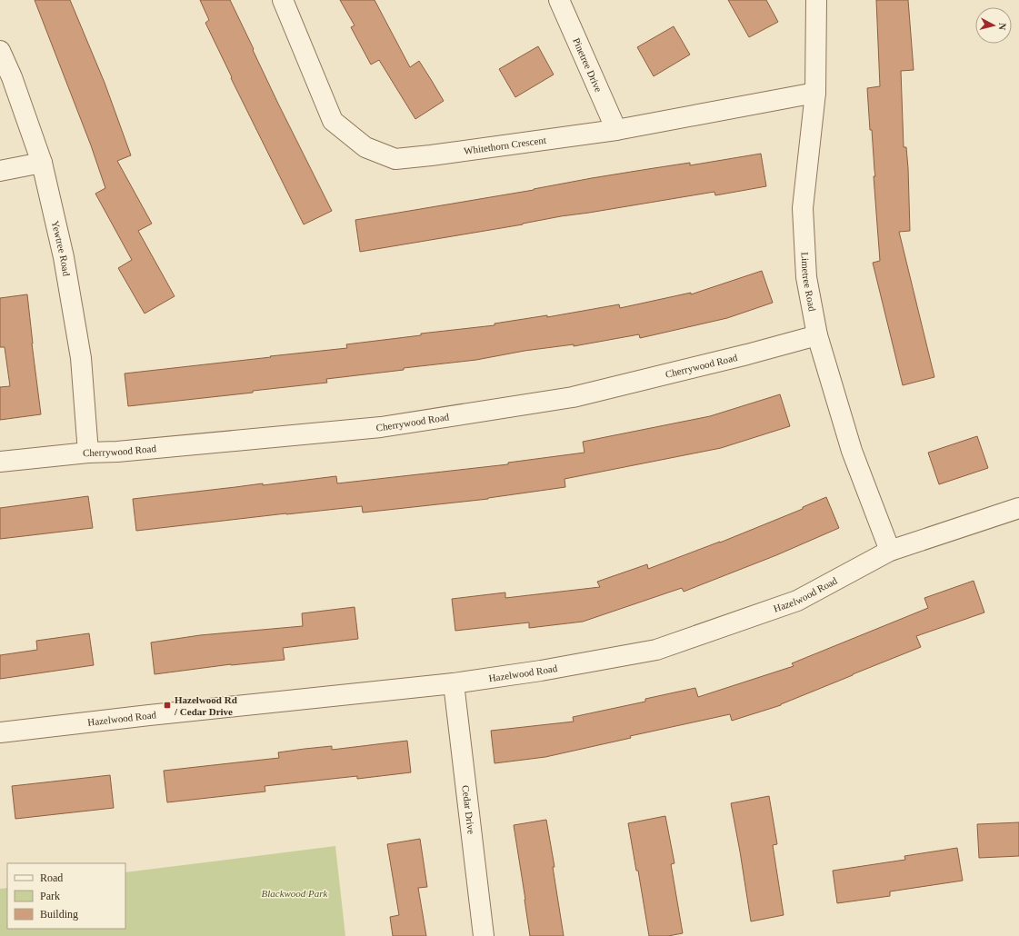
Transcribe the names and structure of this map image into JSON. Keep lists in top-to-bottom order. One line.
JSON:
{"streets":{"street":["Pinetree Drive","Whitethorn Crescent","Yewtree Road","Limetree Road","Cherrywood Road","Hazelwood Road","Cedar Drive"]},"crossings":[["Pinetree Drive","Whitethorn Crescent"],["Whitethorn Crescent","Limetree Road"],["Yewtree Road","Cherrywood Road"],["Limetree Road","Cherrywood Road"],["Limetree Road","Hazelwood Road"],["Hazelwood Road","Cedar Drive"]],"parks":["Blackwood Park"],"places":{"transit":["Hazelwood Rd / Cedar Drive"]},"legend":["Road","Park","Building"],"north":"right"}
